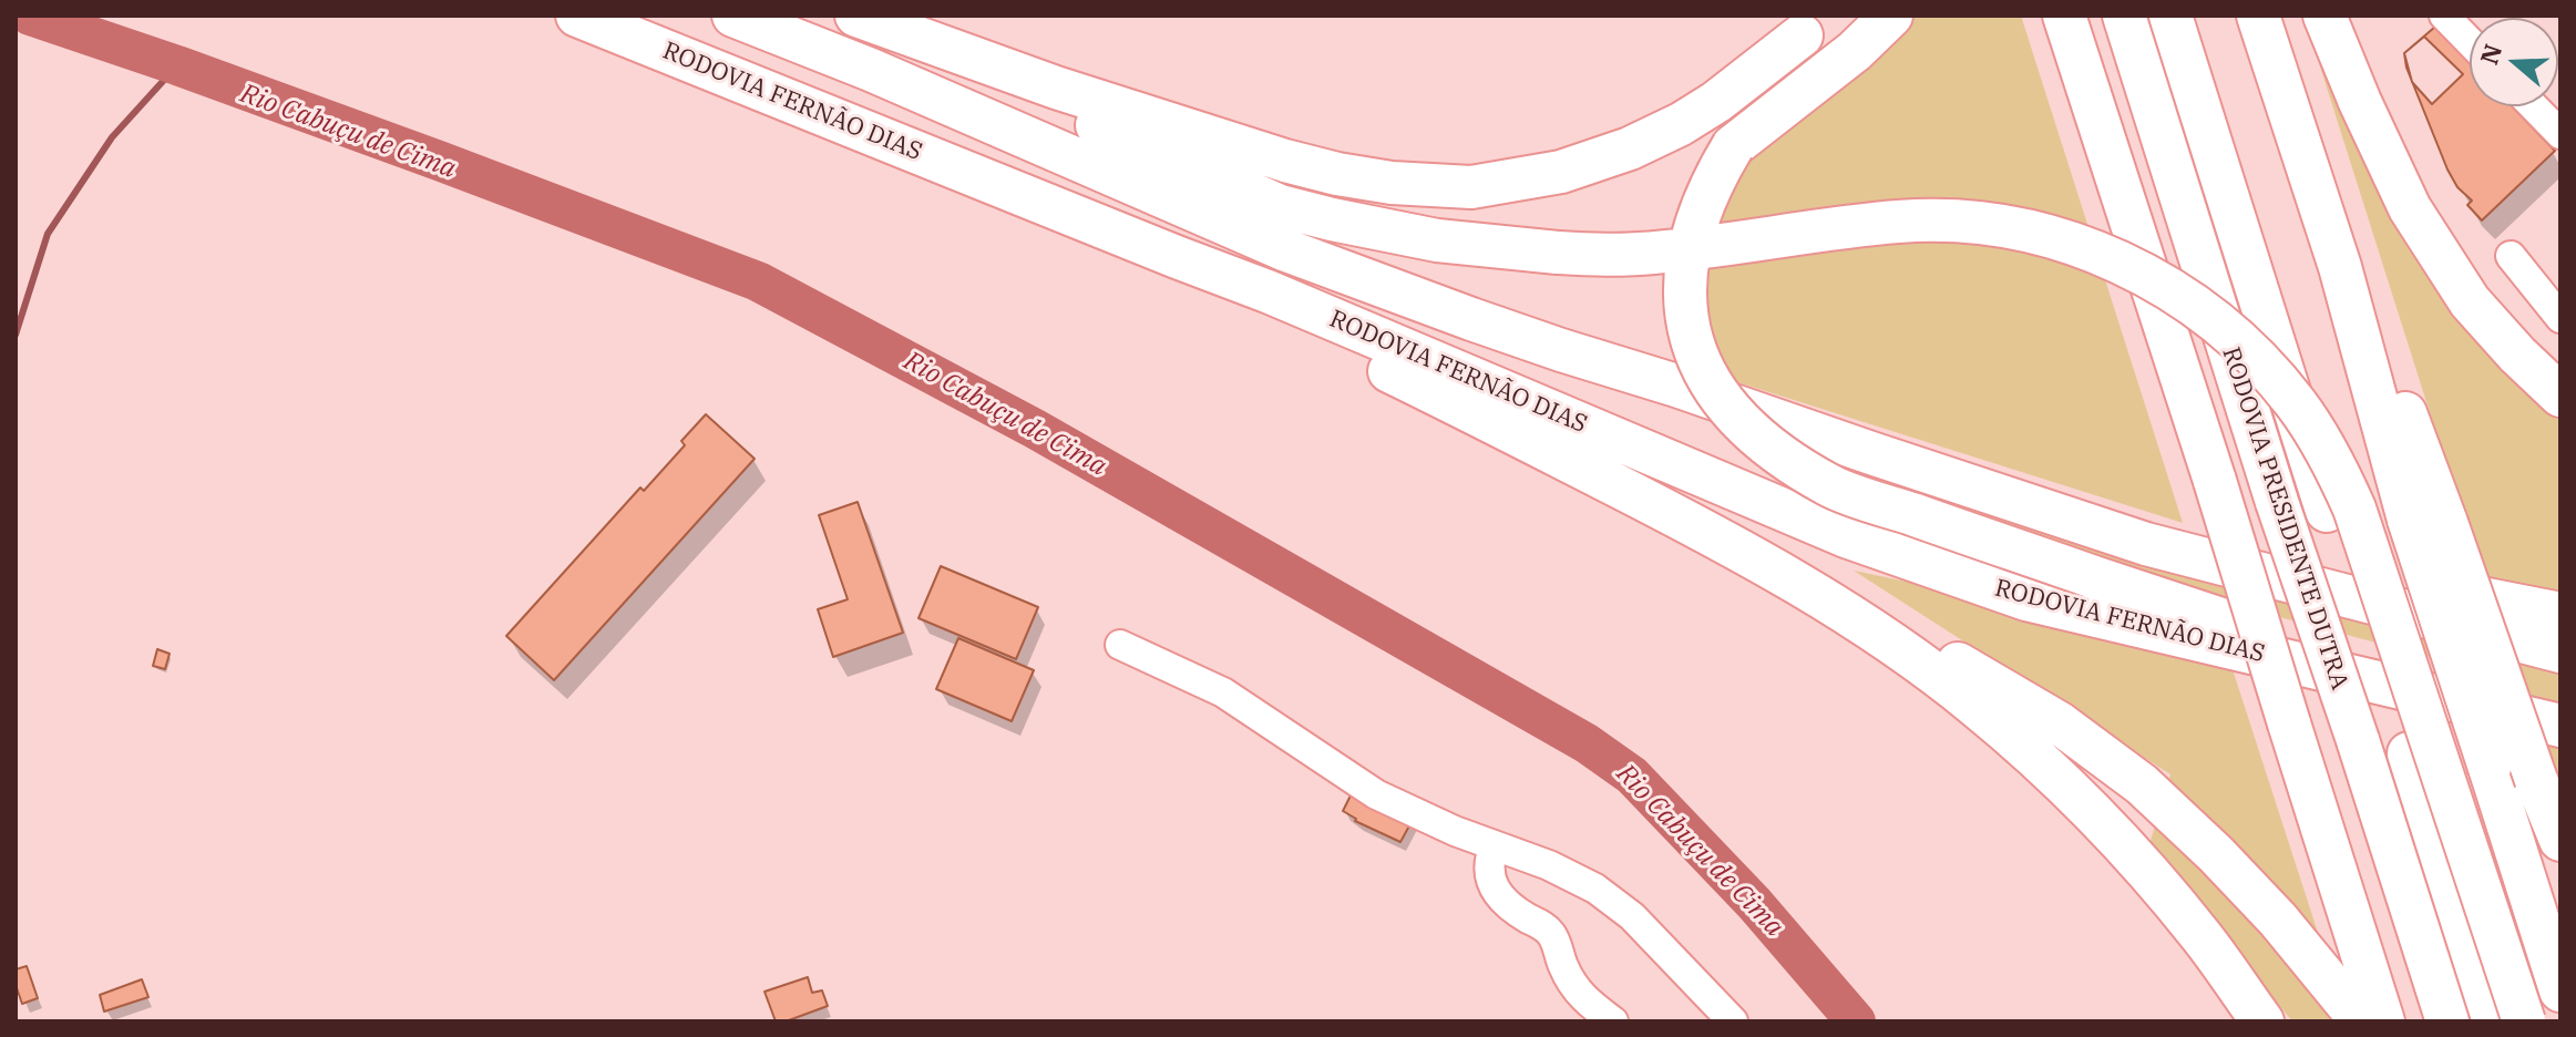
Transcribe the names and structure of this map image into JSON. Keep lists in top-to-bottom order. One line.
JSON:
{"streets":{"highway":["RODOVIA FERNÃO DIAS","RODOVIA PRESIDENTE DUTRA"]},"water":["Rio Cabuçu de Cima"],"north":"left"}
